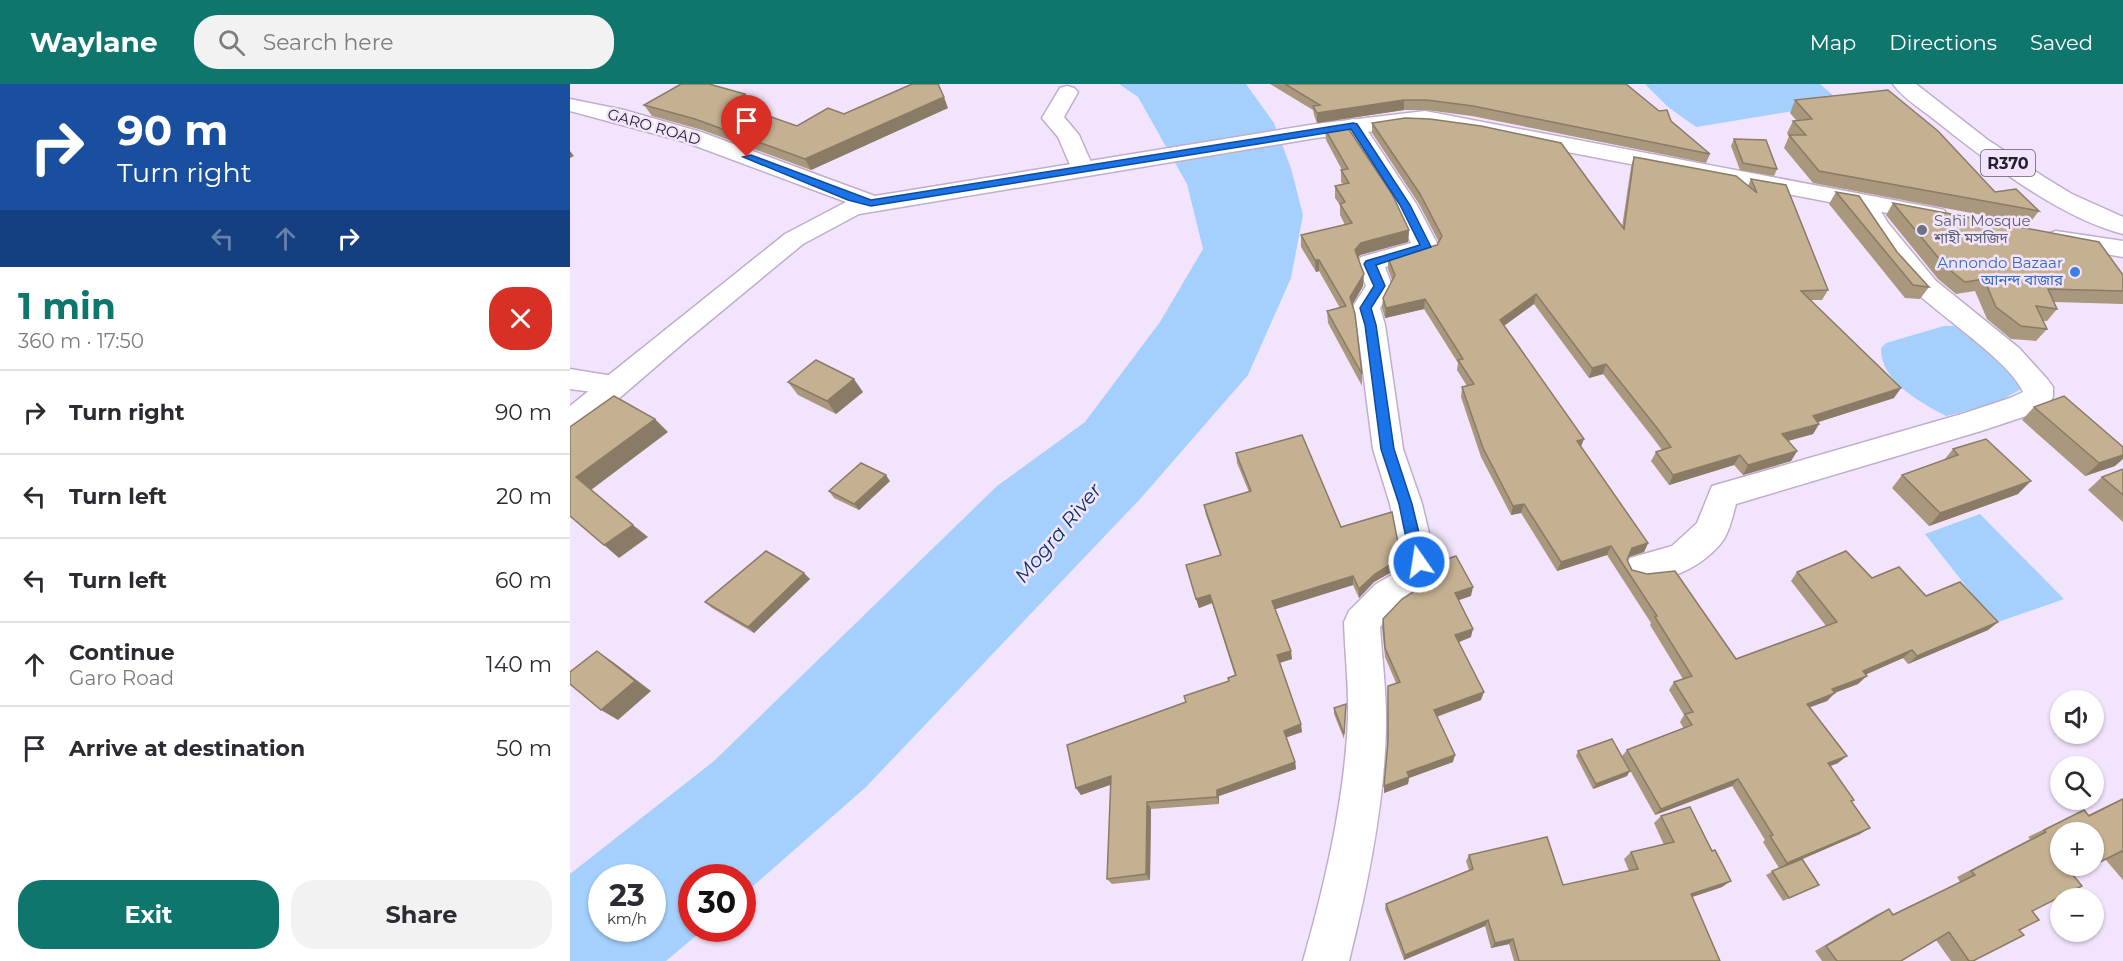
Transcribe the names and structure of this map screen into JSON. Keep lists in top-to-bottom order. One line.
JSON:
{"streets":{"street":["GARO ROAD","R370"]},"water":["Mogra River"],"places":["Sahi Mosque শাহী মসজিদ","Annondo Bazaar আনন্দ বাজার"],"page":{"header":"Waylane","search":"Search here","nav":["Map","Directions","Saved"],"turn":["90 m","Turn right"],"heading":["1 min","360 m · 17:50"],"list":[{"name":"Turn right","value":"90 m"},{"name":"Turn left","value":"20 m"},{"name":"Turn left","value":"60 m"},{"name":"Continue","note":"Garo Road","value":"140 m"},{"name":"Arrive at destination","value":"50 m"}],"map_buttons":["+","−"],"speed":"23 km/h","limit":"30","buttons":["Exit","Share"]}}
